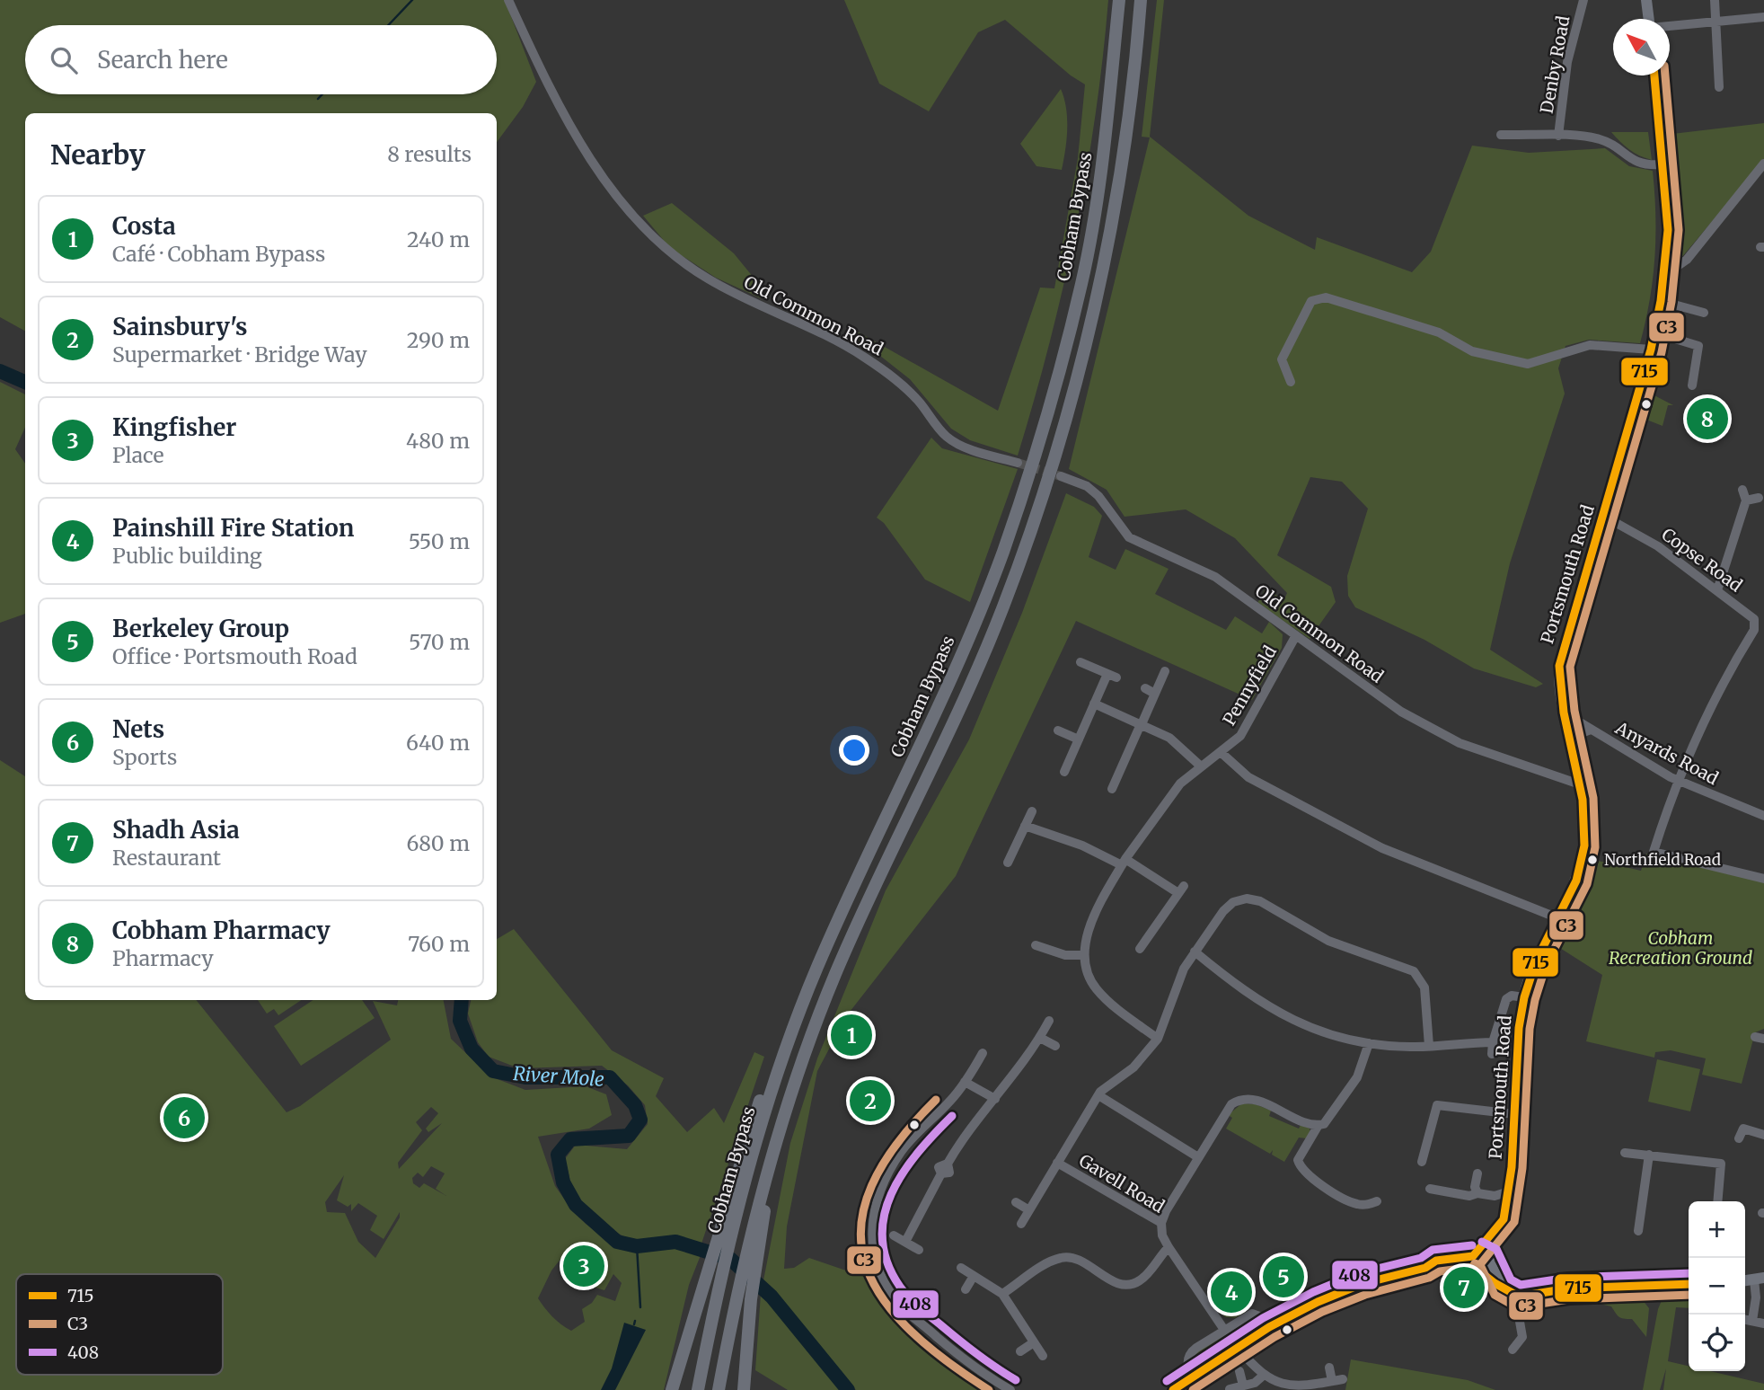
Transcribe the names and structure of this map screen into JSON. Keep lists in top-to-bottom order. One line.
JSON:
{"streets":{"highway":["Cobham Bypass"],"main road":["Portsmouth Road"],"street":["Denby Road","Old Common Road","Copse Road","Pennyfield","Anyards Road","Gavell Road"]},"crossings":[["Old Common Road","Portsmouth Road"],["Old Common Road","Pennyfield"],["Copse Road","Portsmouth Road"],["Copse Road","Anyards Road"],["Portsmouth Road","Anyards Road"]],"water":["River Mole"],"parks":["Cobham Recreation Ground"],"places":["Northfield Road"],"lines":["transit line 715","transit line C3","transit line 408"],"legend":["715","C3","408"],"north":"top left","page":{"search":"Search here","heading":["Nearby","8 results"],"list":[{"mark":"1","name":"Costa","note":"Café · Cobham Bypass","value":"240 m"},{"mark":"2","name":"Sainsbury's","note":"Supermarket · Bridge Way","value":"290 m"},{"mark":"3","name":"Kingfisher","note":"Place","value":"480 m"},{"mark":"4","name":"Painshill Fire Station","note":"Public building","value":"550 m"},{"mark":"5","name":"Berkeley Group","note":"Office · Portsmouth Road","value":"570 m"},{"mark":"6","name":"Nets","note":"Sports","value":"640 m"},{"mark":"7","name":"Shadh Asia","note":"Restaurant","value":"680 m"},{"mark":"8","name":"Cobham Pharmacy","note":"Pharmacy","value":"760 m"}],"pins":["8","1","2","6","3","5","7","4"],"map_buttons":["+","−"]}}
